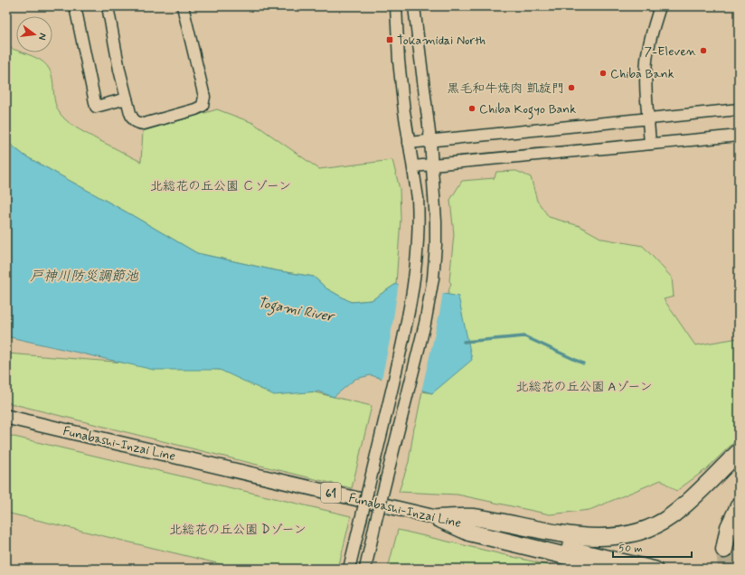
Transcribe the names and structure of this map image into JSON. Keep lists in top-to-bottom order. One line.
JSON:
{"streets":{"main road":["Funabashi-Inzai Line","61"]},"water":["戸神川防災調節池","Togami River"],"parks":["北総花の丘公園 Ｃゾーン","北総花の丘公園 Aゾーン","北総花の丘公園 Dゾーン"],"places":{"transit":["Tokamidai North"],"other":["7-Eleven","Chiba Bank","黒毛和牛焼肉 凱旋門","Chiba Kogyo Bank"]},"scale_bar":"50 m","north":"right"}
